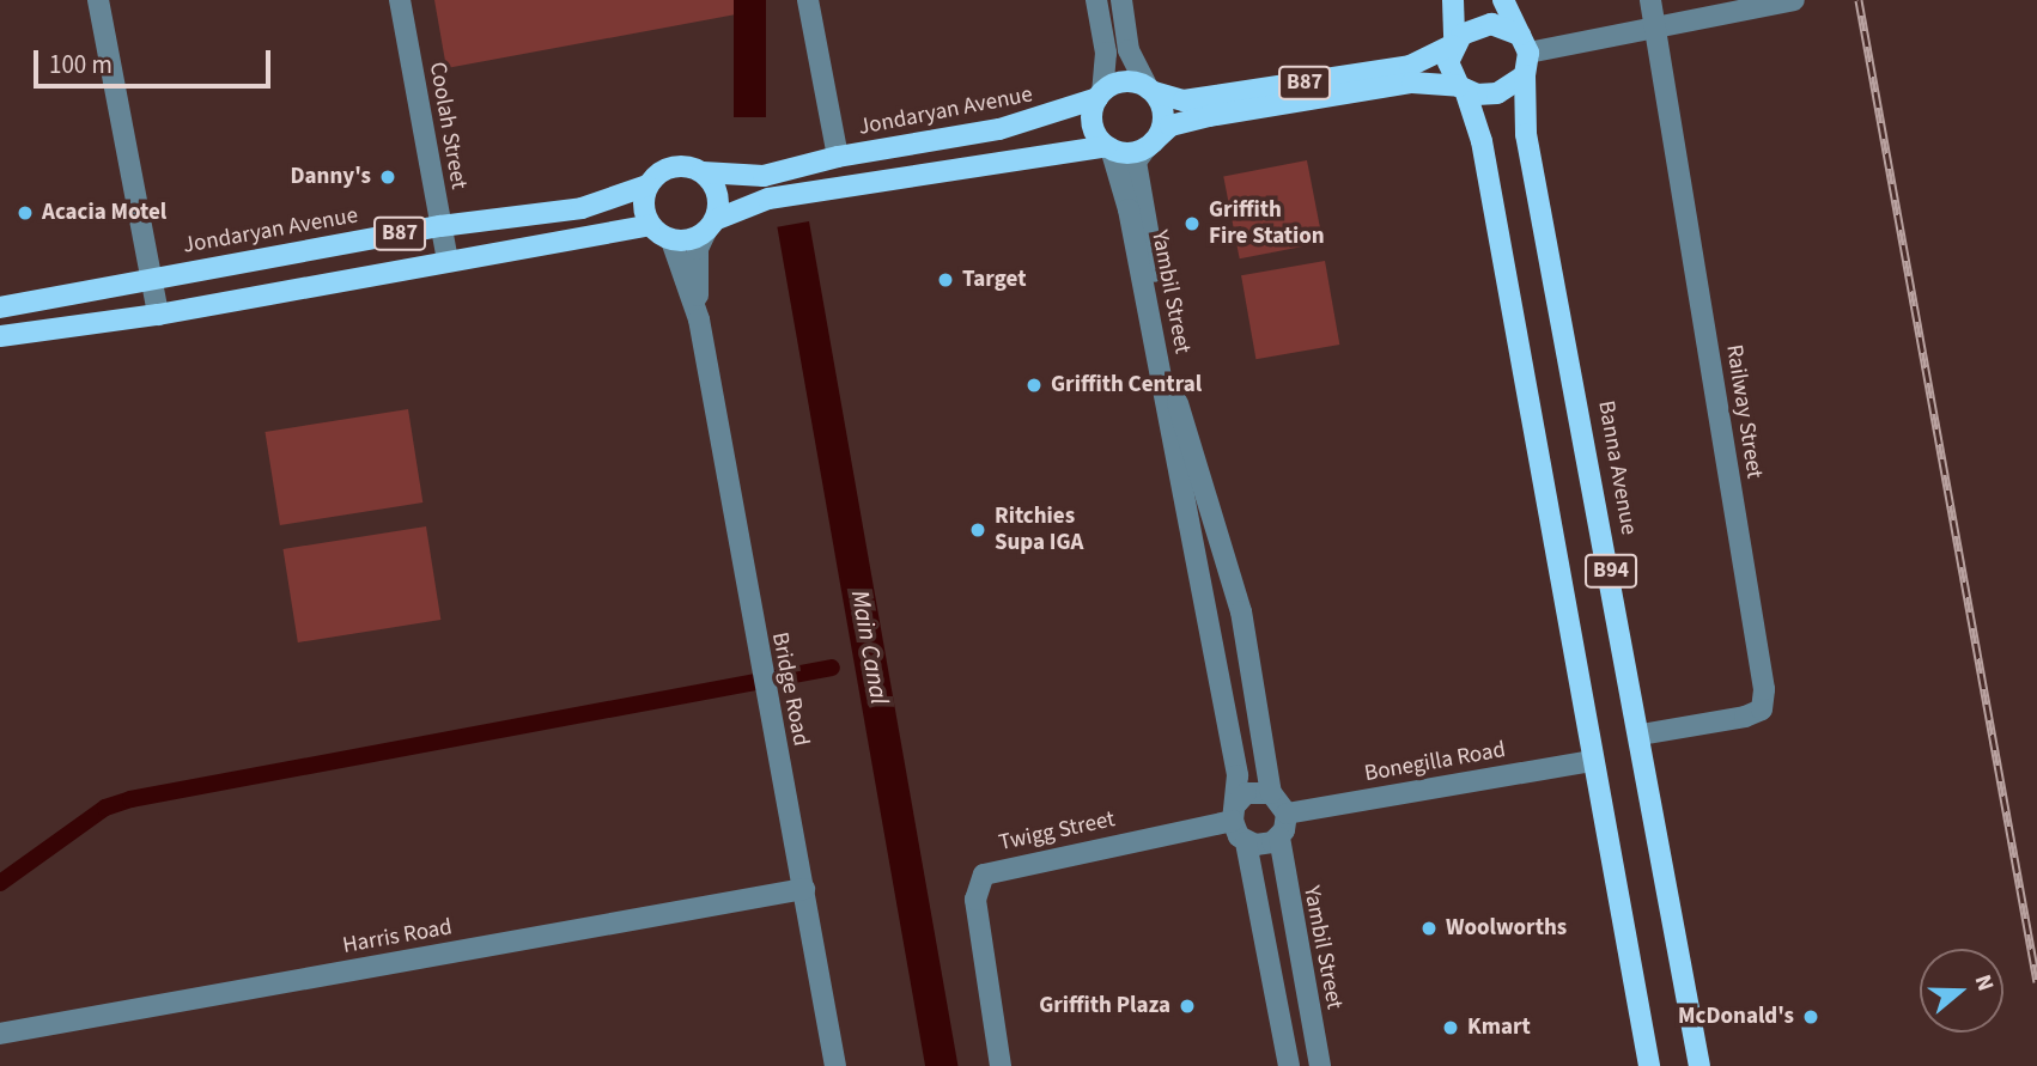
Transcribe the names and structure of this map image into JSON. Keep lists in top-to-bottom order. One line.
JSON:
{"streets":{"main road":["B87","Jondaryan Avenue","Banna Avenue","B94"],"street":["Coolah Street","Yambil Street","Railway Street","Bridge Road","Bonegilla Road","Twigg Street","Harris Road"]},"crossings":[["B87","Jondaryan Avenue"],["B87","Coolah Street"],["B87","Yambil Street"],["B87","Banna Avenue"],["B87","B94"],["B87","Bridge Road"],["Jondaryan Avenue","Coolah Street"],["Jondaryan Avenue","Yambil Street"],["Jondaryan Avenue","Bridge Road"],["Yambil Street","Bonegilla Road"],["Yambil Street","Twigg Street"],["Railway Street","Banna Avenue"],["Banna Avenue","B94"],["B94","Bonegilla Road"],["Bridge Road","Harris Road"],["Bonegilla Road","Twigg Street"]],"water":["Main Canal"],"places":["Danny's","Acacia Motel","Griffith Fire Station","Target","Griffith Central","Ritchies Supa IGA","Woolworths","Griffith Plaza","McDonald's","Kmart"],"scale_bar":"100 m","north":"right"}
